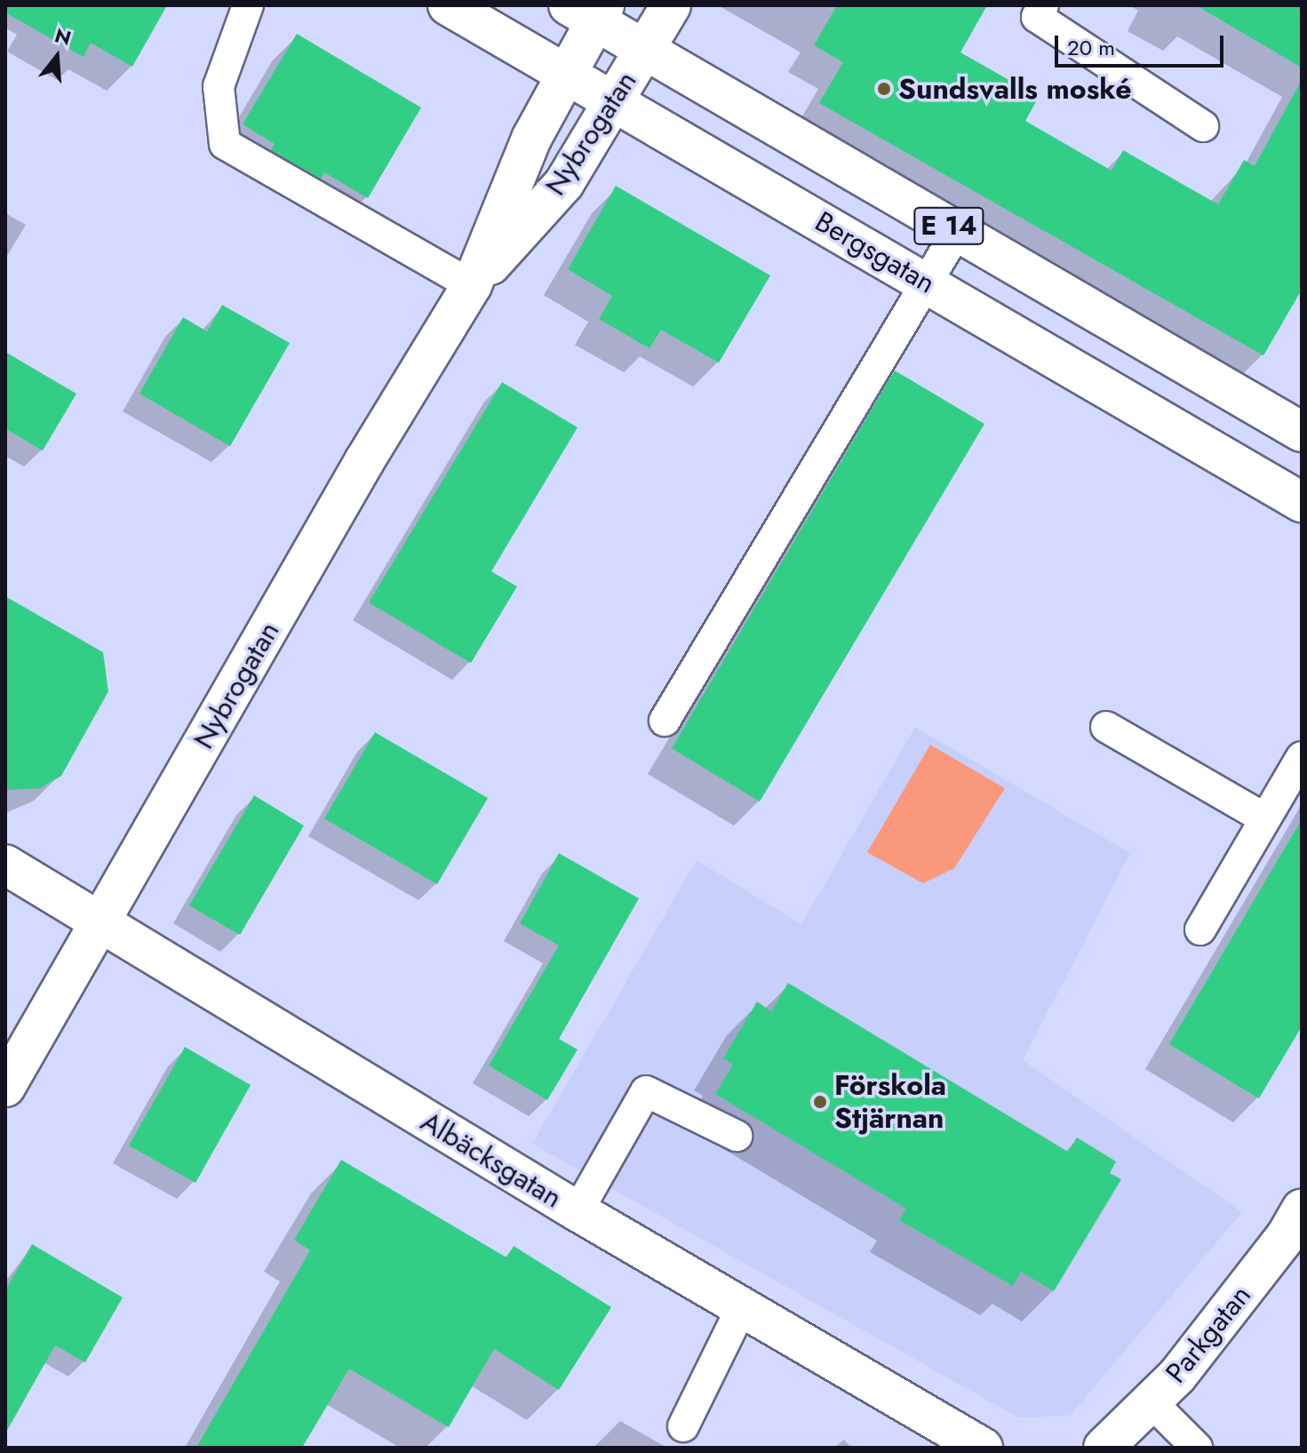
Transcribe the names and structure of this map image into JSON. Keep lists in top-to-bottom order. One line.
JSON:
{"streets":{"main road":["Nybrogatan","E 14","Bergsgatan","Albäcksgatan","Parkgatan"]},"crossings":[["Nybrogatan","E 14"],["Nybrogatan","Bergsgatan"],["Nybrogatan","Albäcksgatan"]],"places":["Sundsvalls moské","Förskola Stjärnan"],"scale_bar":"20 m","north":"top"}
